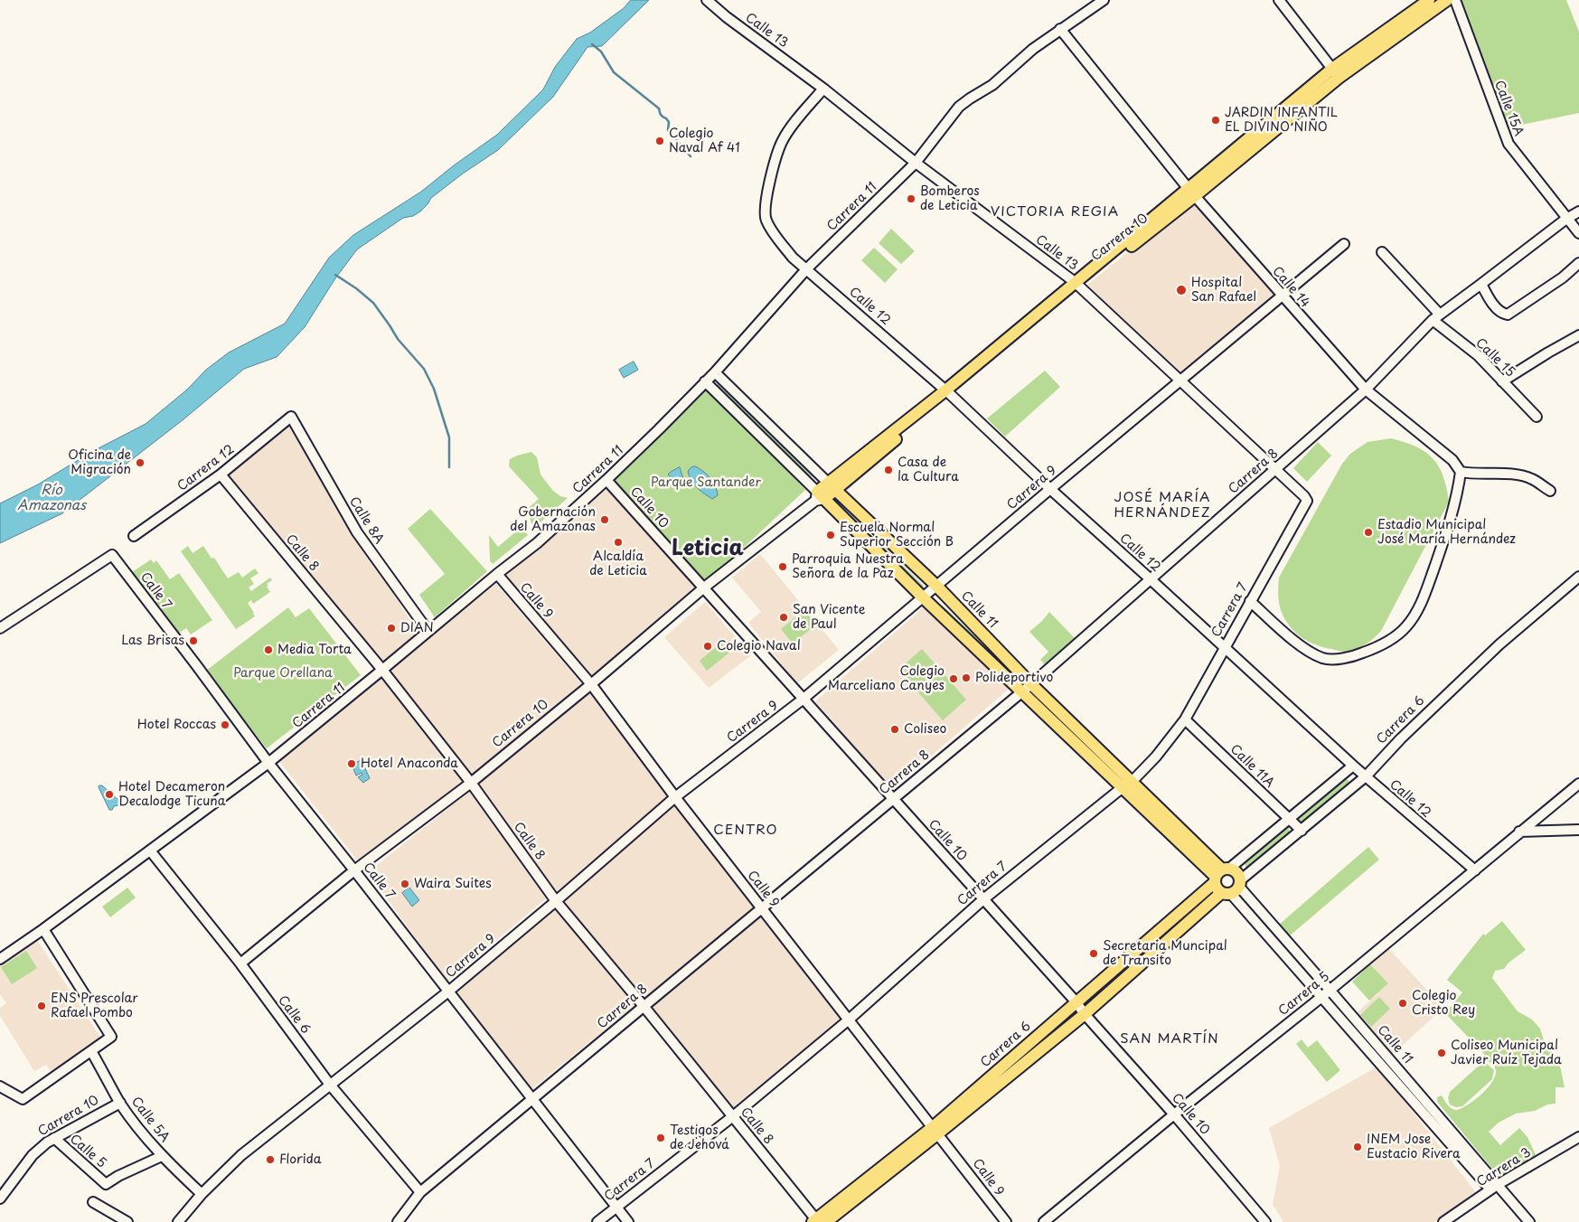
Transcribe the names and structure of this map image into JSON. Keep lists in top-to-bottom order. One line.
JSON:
{"streets":{"main road":["Carrera 10","Calle 11","Carrera 6"],"street":["Calle 13","Calle 15A","Carrera 11","Calle 14","Calle 12","Calle 15","Carrera 12","Carrera 8","Carrera 9","Calle 10","Calle 8A","Calle 8","Calle 7","Calle 9","Carrera 7","Calle 11A","Carrera 5","Calle 6","Calle 5A","Calle 5","Carrera 3"]},"crossings":[["Calle 13","Carrera 11"],["Calle 13","Carrera 10"],["Calle 13","Calle 12"],["Calle 13","Carrera 8"],["Calle 13","Carrera 9"],["Calle 13","Carrera 7"],["Calle 15A","Carrera 8"],["Carrera 11","Calle 14"],["Carrera 11","Calle 12"],["Carrera 11","Calle 10"],["Carrera 11","Calle 8A"],["Carrera 11","Calle 8"],["Carrera 11","Calle 7"],["Carrera 11","Calle 9"],["Carrera 11","Calle 11"],["Carrera 11","Calle 6"],["Carrera 10","Calle 14"],["Carrera 10","Calle 12"],["Carrera 10","Calle 10"],["Carrera 10","Calle 8"],["Carrera 10","Calle 7"],["Carrera 10","Calle 9"],["Carrera 10","Calle 11"],["Carrera 10","Calle 6"],["Carrera 10","Calle 5A"],["Carrera 10","Calle 5"],["Calle 14","Carrera 8"],["Calle 14","Carrera 9"],["Calle 12","Carrera 8"],["Calle 12","Carrera 9"],["Calle 12","Carrera 7"],["Calle 12","Carrera 6"],["Calle 12","Carrera 5"],["Calle 15","Carrera 8"],["Carrera 12","Calle 8A"],["Carrera 12","Calle 8"],["Carrera 8","Calle 10"],["Carrera 8","Calle 8"],["Carrera 8","Calle 7"],["Carrera 8","Calle 9"],["Carrera 8","Calle 11"],["Carrera 8","Calle 6"],["Carrera 9","Calle 10"],["Carrera 9","Calle 8"],["Carrera 9","Calle 7"],["Carrera 9","Calle 9"],["Carrera 9","Calle 11"],["Carrera 9","Calle 6"],["Carrera 9","Calle 5A"],["Calle 10","Carrera 7"],["Calle 10","Carrera 6"],["Calle 10","Carrera 5"],["Calle 8","Carrera 7"],["Calle 8","Carrera 6"],["Calle 7","Carrera 7"],["Calle 9","Carrera 7"],["Calle 9","Carrera 6"],["Calle 11","Carrera 7"],["Calle 11","Carrera 6"],["Calle 11","Carrera 5"],["Calle 11","Carrera 3"],["Carrera 7","Calle 11A"],["Carrera 6","Calle 11A"],["Calle 5A","Calle 5"]],"districts":["VICTORIA REGIA","JOSÉ MARÍA HERNÁNDEZ","Leticia","CENTRO","SAN MARTÍN"],"water":["Río Amazonas"],"parks":["Parque Santander","Parque Orellana"],"places":["JARDIN INFANTIL EL DIVINO NIÑO","Colegio Naval Af 41","Bomberos de Leticia","Hospital San Rafael","Oficina de Migración","Casa de la Cultura","Gobernación del Amazonas","Estadio Municipal José María Hernández","Escuela Normal Superior Sección B","Alcaldía de Leticia","Parroquia Nuestra Señora de la Paz","San Vicente de Paul","DIAN","Las Brisas","Colegio Naval","Media Torta","Polideportivo","Colegio Marceliano Canyes","Hotel Roccas","Coliseo","Hotel Anaconda","Hotel Decameron Decalodge Ticuna","Waira Suites","Secretaria Muncipal de Transito","Colegio Cristo Rey","ENS Prescolar Rafael Pombo","Coliseo Municipal Javier Ruíz Tejada","Testigos de Jehová","INEM Jose Eustacio Rivera","Florida"]}
